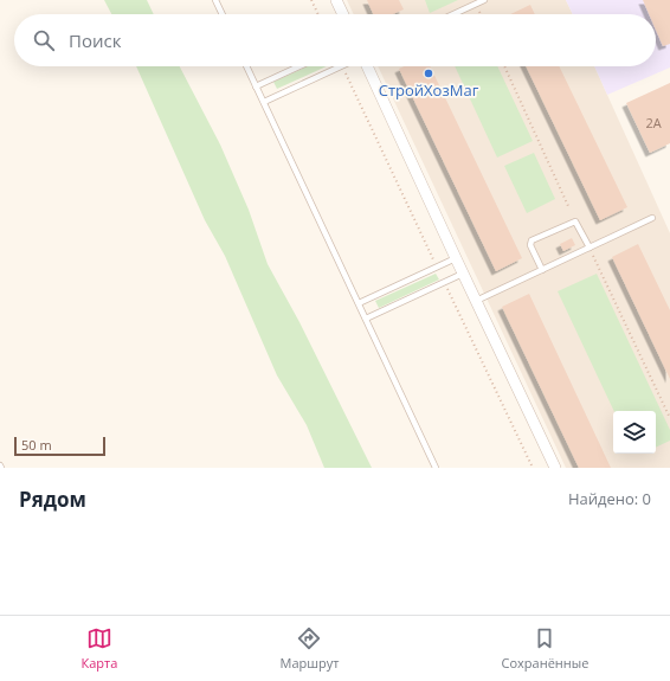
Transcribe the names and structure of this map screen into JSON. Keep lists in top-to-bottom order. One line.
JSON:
{"places":["СтройХозМаг"],"house_numbers":["2А"],"scale_bar":"50 m","page":{"search":"Поиск","scale":"50 m","heading":["Рядом","Найдено: 0"],"nav":["Карта","Маршрут","Сохранённые"]}}
